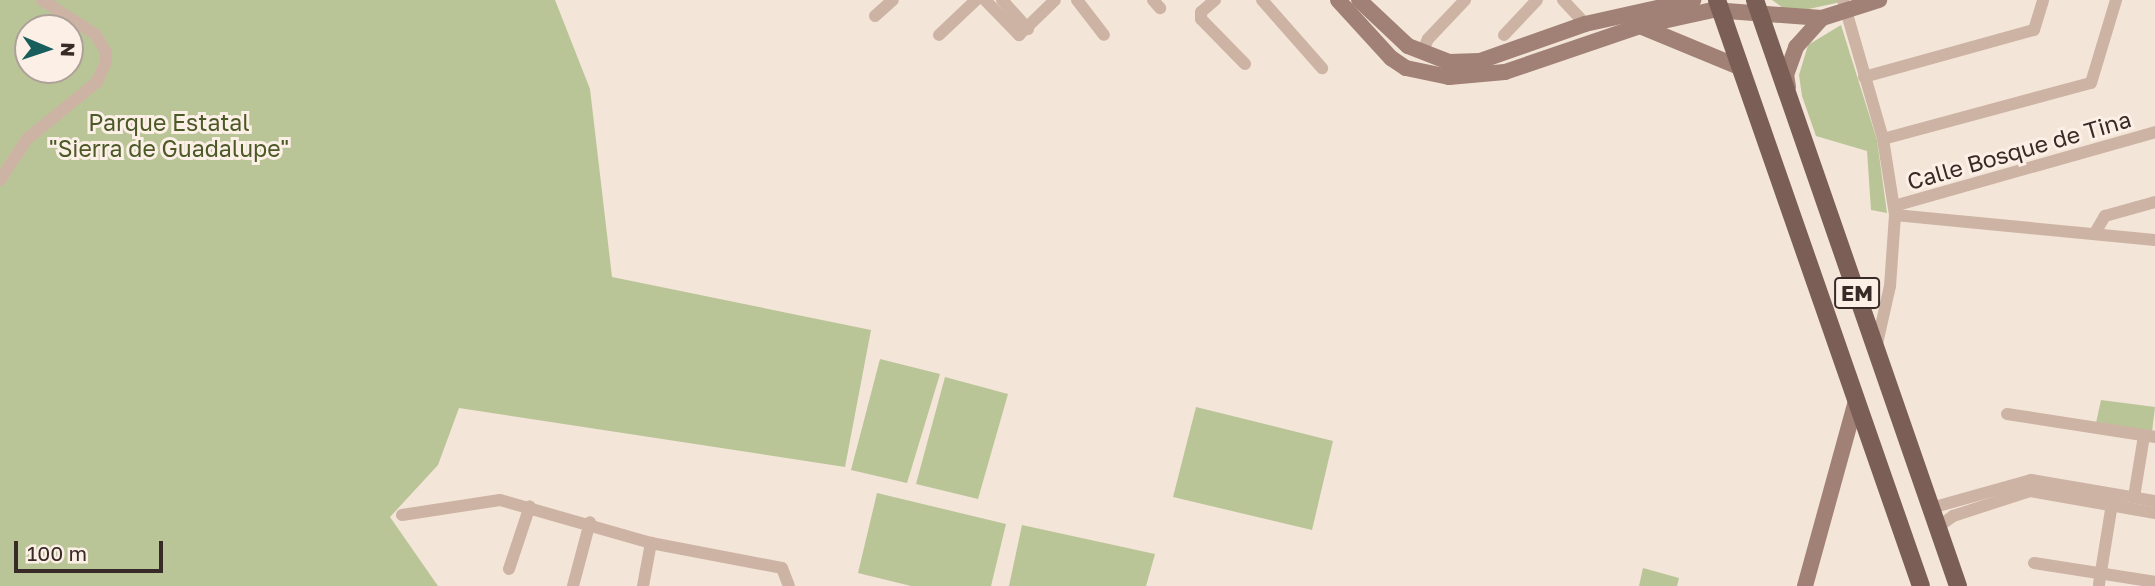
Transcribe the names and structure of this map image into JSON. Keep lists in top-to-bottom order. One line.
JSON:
{"streets":{"main road":["EM"],"street":["Calle Bosque de Tina"]},"parks":["Parque Estatal \"Sierra de Guadalupe\""],"scale_bar":"100 m","north":"right"}
